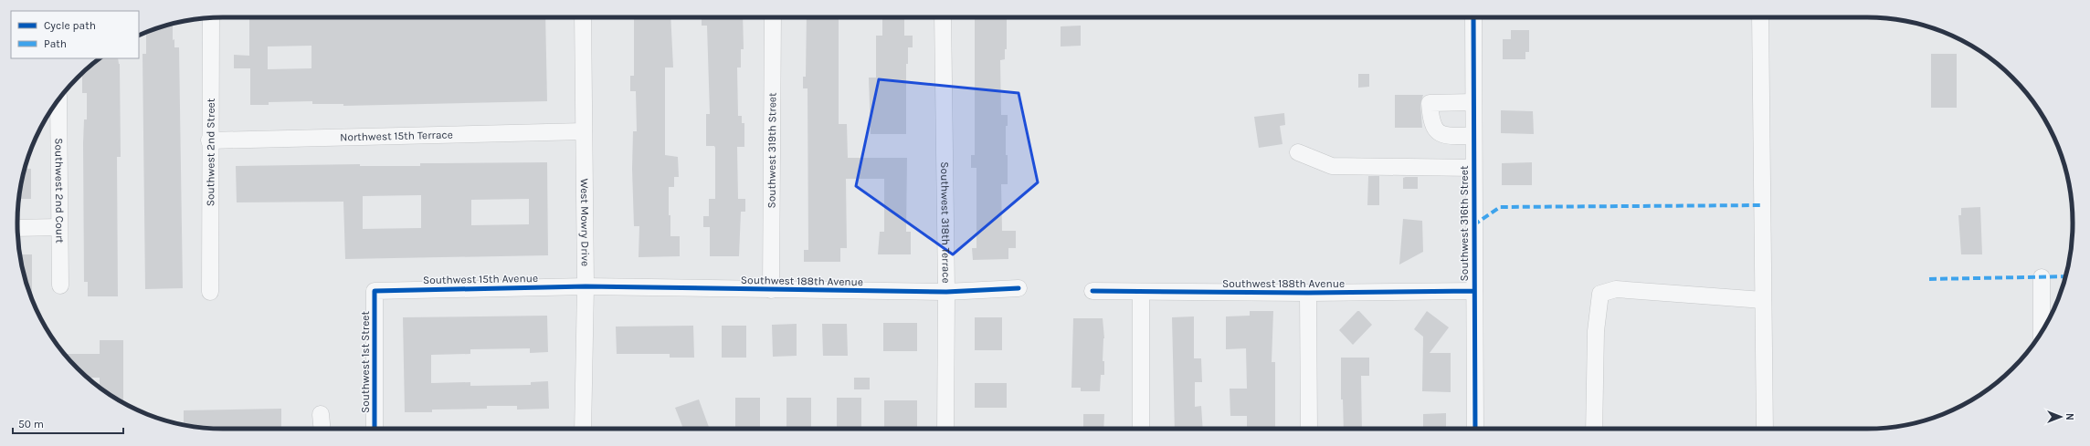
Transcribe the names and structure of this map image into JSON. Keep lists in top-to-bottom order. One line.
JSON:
{"streets":{"street":["Northwest 15th Terrace","Southwest 319th Street","Southwest 2nd Street","Southwest 2nd Court","West Mowry Drive","Southwest 318th Terrace","Southwest 316th Street","Southwest 15th Avenue","Southwest 188th Avenue","Southwest 1st Street"]},"crossings":[["Northwest 15th Terrace","Southwest 2nd Street"],["Northwest 15th Terrace","West Mowry Drive"],["Southwest 319th Street","Southwest 188th Avenue"],["West Mowry Drive","Southwest 15th Avenue"],["West Mowry Drive","Southwest 188th Avenue"],["Southwest 318th Terrace","Southwest 188th Avenue"],["Southwest 316th Street","Southwest 188th Avenue"],["Southwest 15th Avenue","Southwest 188th Avenue"],["Southwest 15th Avenue","Southwest 1st Street"]],"legend":["Cycle path","Path"],"scale_bar":"50 m","north":"right"}
